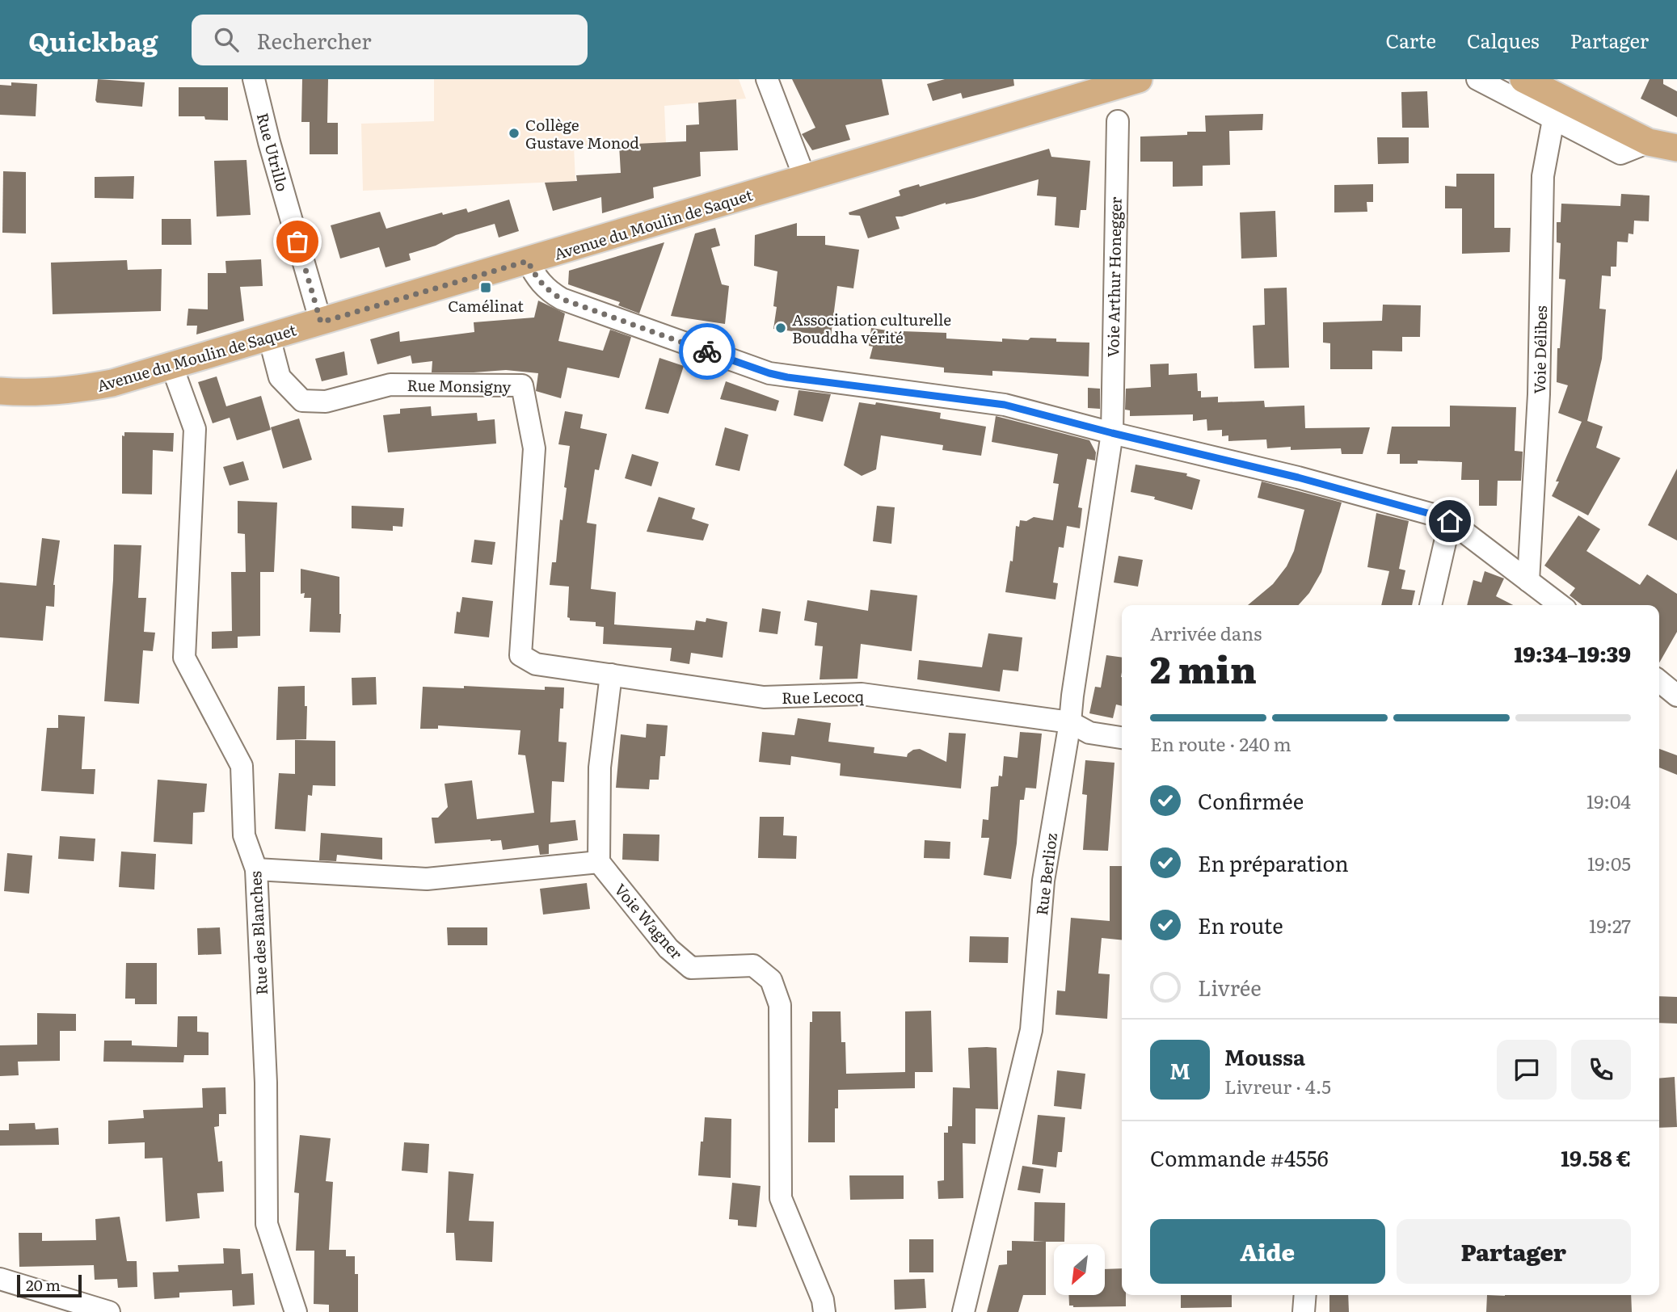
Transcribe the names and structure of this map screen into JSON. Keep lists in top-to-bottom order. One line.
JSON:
{"streets":{"main road":["Avenue du Moulin de Saquet"],"street":["Rue Utrillo","Voie Arthur Honegger","Voie Délibes","Rue Monsigny","Rue Lecocq","Rue Berlioz","Voie Wagner","Rue des Blanches"]},"crossings":[["Rue Utrillo","Avenue du Moulin de Saquet"],["Avenue du Moulin de Saquet","Rue Monsigny"],["Avenue du Moulin de Saquet","Rue des Blanches"],["Voie Arthur Honegger","Rue Berlioz"],["Rue Monsigny","Rue Lecocq"],["Rue Lecocq","Rue Berlioz"]],"places":{"other":["Collège Gustave Monod","Association culturelle Bouddha vérité"],"transit":["Camélinat"]},"scale_bar":"20 m","north":"bottom left","page":{"header":"Quickbag","search":"Rechercher","nav":["Carte","Calques","Partager"],"heading":["2 min","Arrivée dans","19:34–19:39"],"panel":["Moussa","Livreur · 4.5","Commande #4556","19.58 €"],"bar":"En route · 240 m","list":[["Confirmée","19:04"],["En préparation","19:05"],["En route","19:27"],"Livrée"],"round":"M","buttons":["Aide","Partager"],"scale":"20 m"}}
